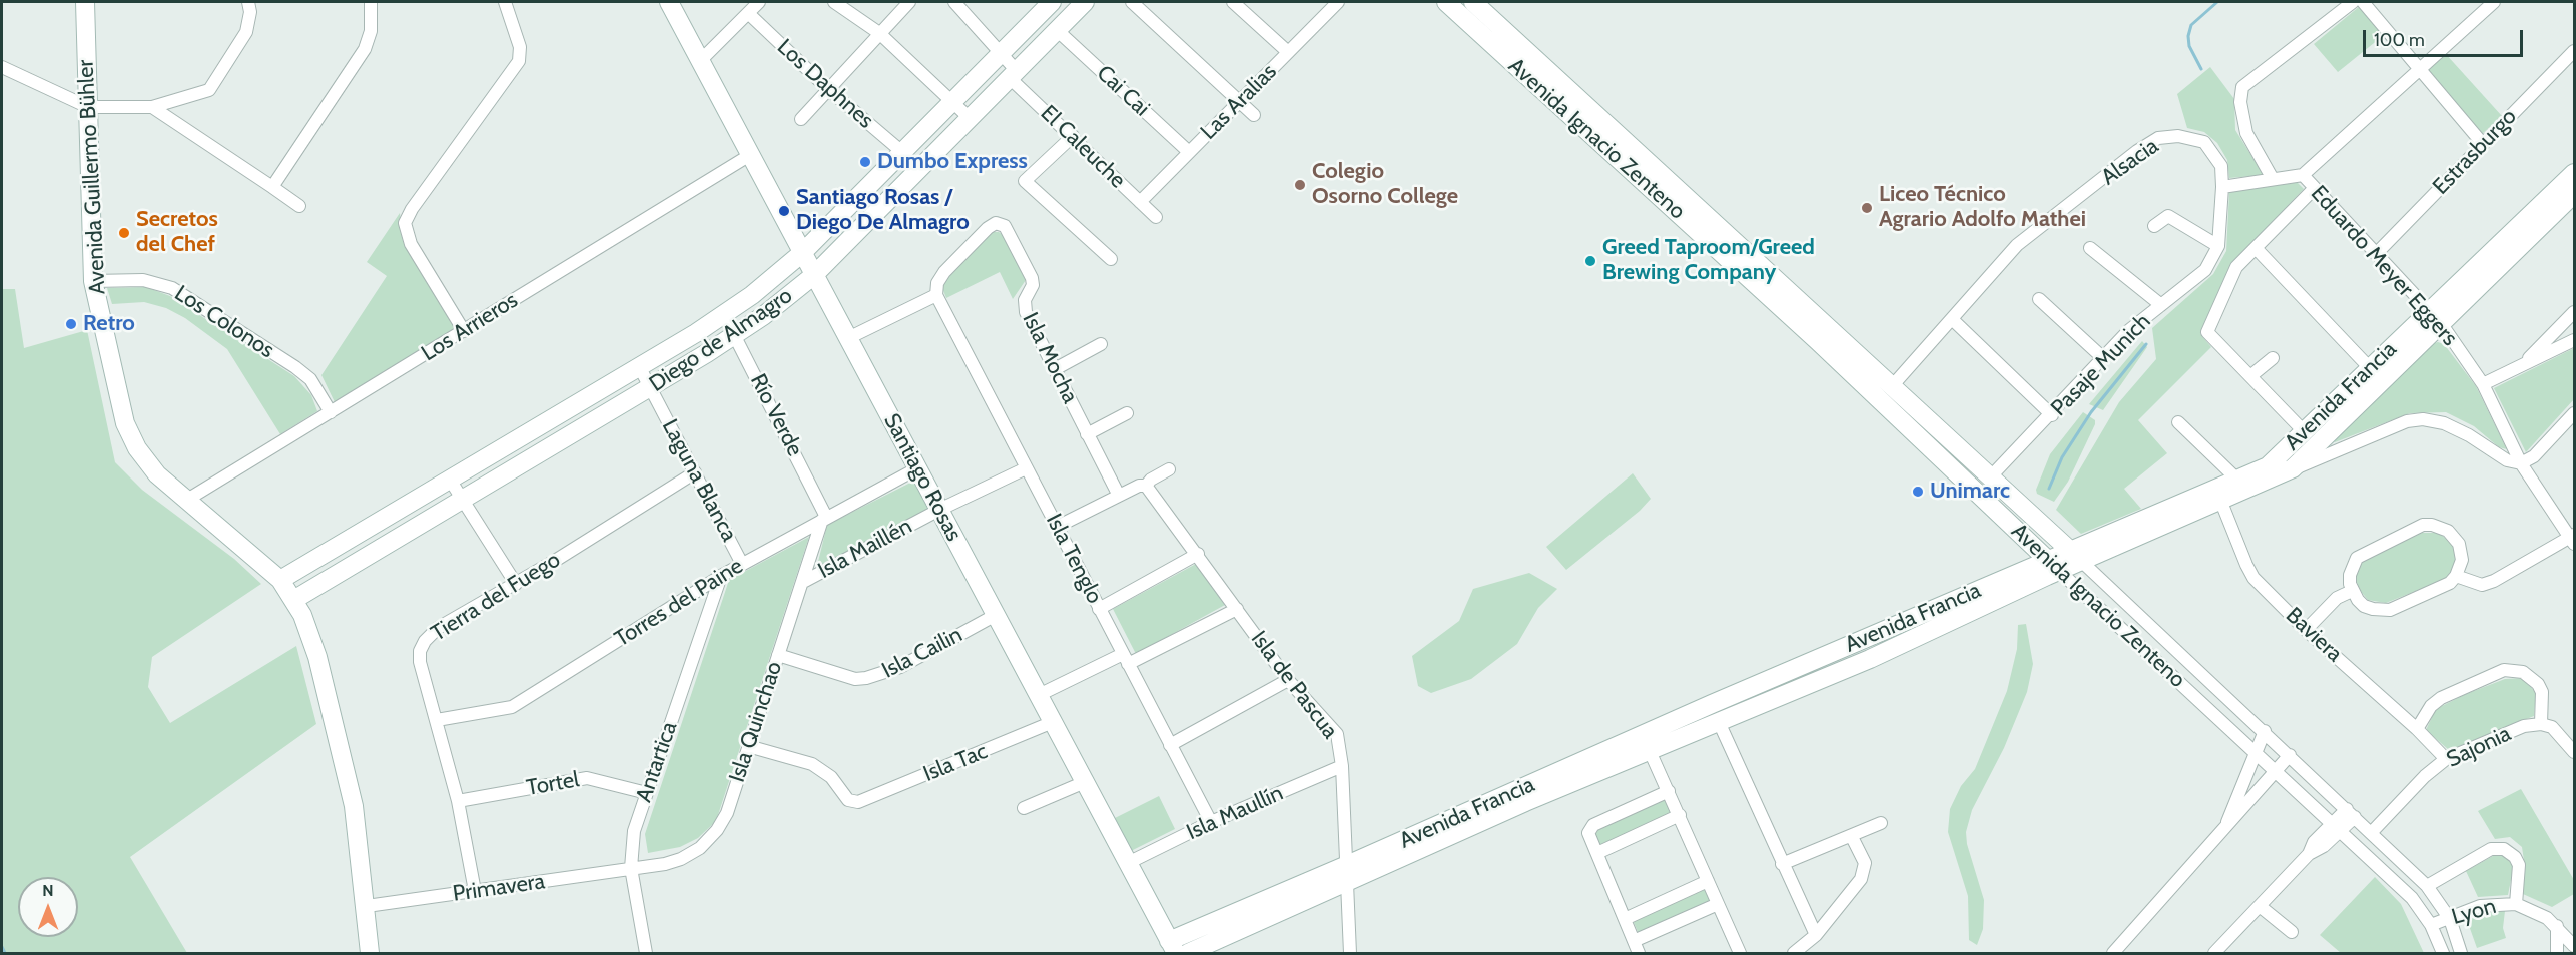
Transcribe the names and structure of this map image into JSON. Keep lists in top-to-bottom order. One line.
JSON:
{"streets":{"main road":["Avenida Ignacio Zenteno","Avenida Guillermo Bühler","Diego de Almagro","Avenida Francia","Santiago Rosas"],"street":["Los Daphnes","Cai Cai","Las Aralias","El Caleuche","Estrasburgo","Alsacia","Eduardo Meyer Eggers","Los Colonos","Los Arrieros","Isla Mocha","Pasaje Munich","Río Verde","Laguna Blanca","Isla Maillén","Isla Tenglo","Tierra del Fuego","Torres del Paine","Baviera","Isla Cailin","Isla de Pascua","Isla Quinchao","Sajonia","Antartica","Isla Tac","Tortel","Isla Maullín","Primavera","Lyon"]},"crossings":[["Los Daphnes","Diego de Almagro"],["Cai Cai","Las Aralias"],["Cai Cai","Diego de Almagro"],["Las Aralias","El Caleuche"],["Avenida Ignacio Zenteno","Alsacia"],["Avenida Ignacio Zenteno","Pasaje Munich"],["Avenida Ignacio Zenteno","Avenida Francia"],["Avenida Ignacio Zenteno","Sajonia"],["Avenida Ignacio Zenteno","Lyon"],["El Caleuche","Diego de Almagro"],["Estrasburgo","Eduardo Meyer Eggers"],["Alsacia","Pasaje Munich"],["Avenida Guillermo Bühler","Los Colonos"],["Avenida Guillermo Bühler","Los Arrieros"],["Avenida Guillermo Bühler","Diego de Almagro"],["Avenida Guillermo Bühler","Primavera"],["Eduardo Meyer Eggers","Avenida Francia"],["Los Colonos","Los Arrieros"],["Los Arrieros","Santiago Rosas"],["Diego de Almagro","Río Verde"],["Diego de Almagro","Santiago Rosas"],["Diego de Almagro","Laguna Blanca"],["Isla Mocha","Isla Tenglo"],["Avenida Francia","Santiago Rosas"],["Avenida Francia","Baviera"],["Avenida Francia","Isla de Pascua"],["Río Verde","Torres del Paine"],["Río Verde","Isla Quinchao"],["Santiago Rosas","Isla Maillén"],["Santiago Rosas","Torres del Paine"],["Santiago Rosas","Isla Cailin"],["Santiago Rosas","Isla Tac"],["Santiago Rosas","Isla Maullín"],["Laguna Blanca","Tierra del Fuego"],["Laguna Blanca","Torres del Paine"],["Isla Maillén","Isla Tenglo"],["Isla Maillén","Isla Quinchao"],["Isla Tenglo","Isla Maullín"],["Tierra del Fuego","Torres del Paine"],["Tierra del Fuego","Tortel"],["Tierra del Fuego","Primavera"],["Torres del Paine","Isla Quinchao"],["Torres del Paine","Antartica"],["Baviera","Sajonia"],["Isla Cailin","Isla Quinchao"],["Isla de Pascua","Isla Maullín"],["Isla Quinchao","Antartica"],["Isla Quinchao","Isla Tac"],["Isla Quinchao","Primavera"],["Antartica","Tortel"],["Antartica","Primavera"]],"places":["Dumbo Express","Colegio Osorno College","Liceo Técnico Agrario Adolfo Mathei","Santiago Rosas / Diego De Almagro","Secretos del Chef","Greed Taproom/Greed Brewing Company","Retro","Unimarc"],"scale_bar":"100 m","north":"top"}
